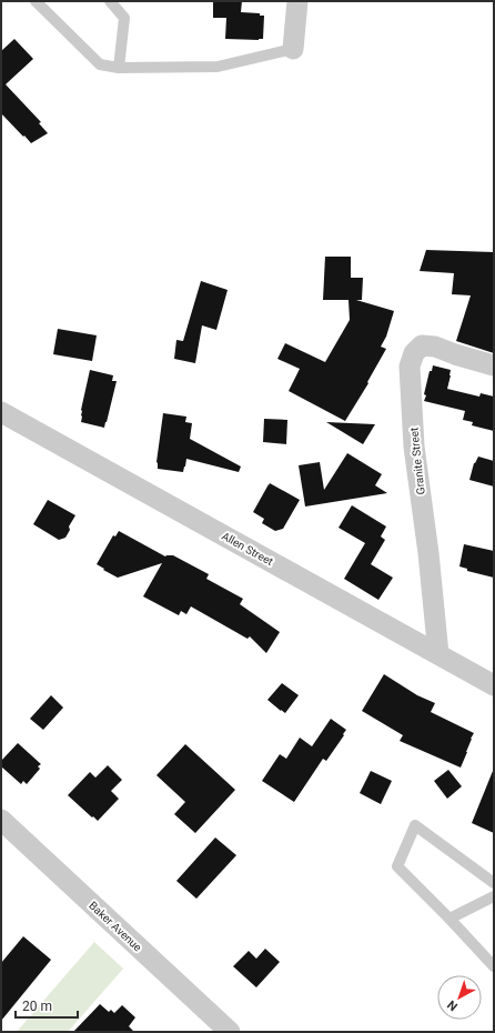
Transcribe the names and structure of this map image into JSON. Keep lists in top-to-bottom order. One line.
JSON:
{"streets":{"street":["Granite Street","Allen Street","Baker Avenue"]},"crossings":[["Granite Street","Allen Street"]],"scale_bar":"20 m","north":"bottom left"}
